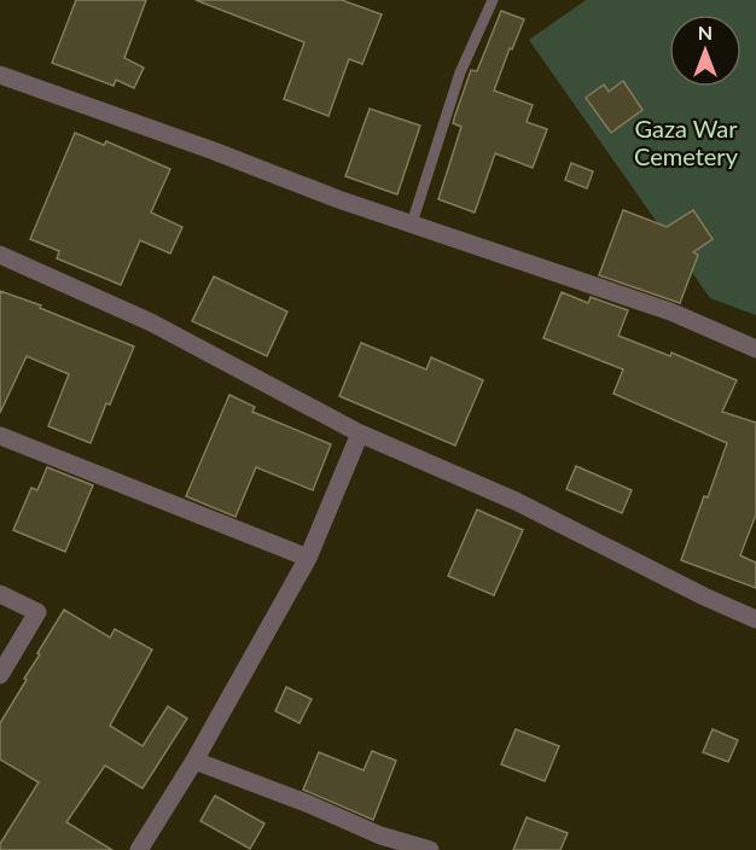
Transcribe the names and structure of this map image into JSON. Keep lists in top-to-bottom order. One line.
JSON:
{"parks":["Gaza War Cemetery"],"north":"top"}
